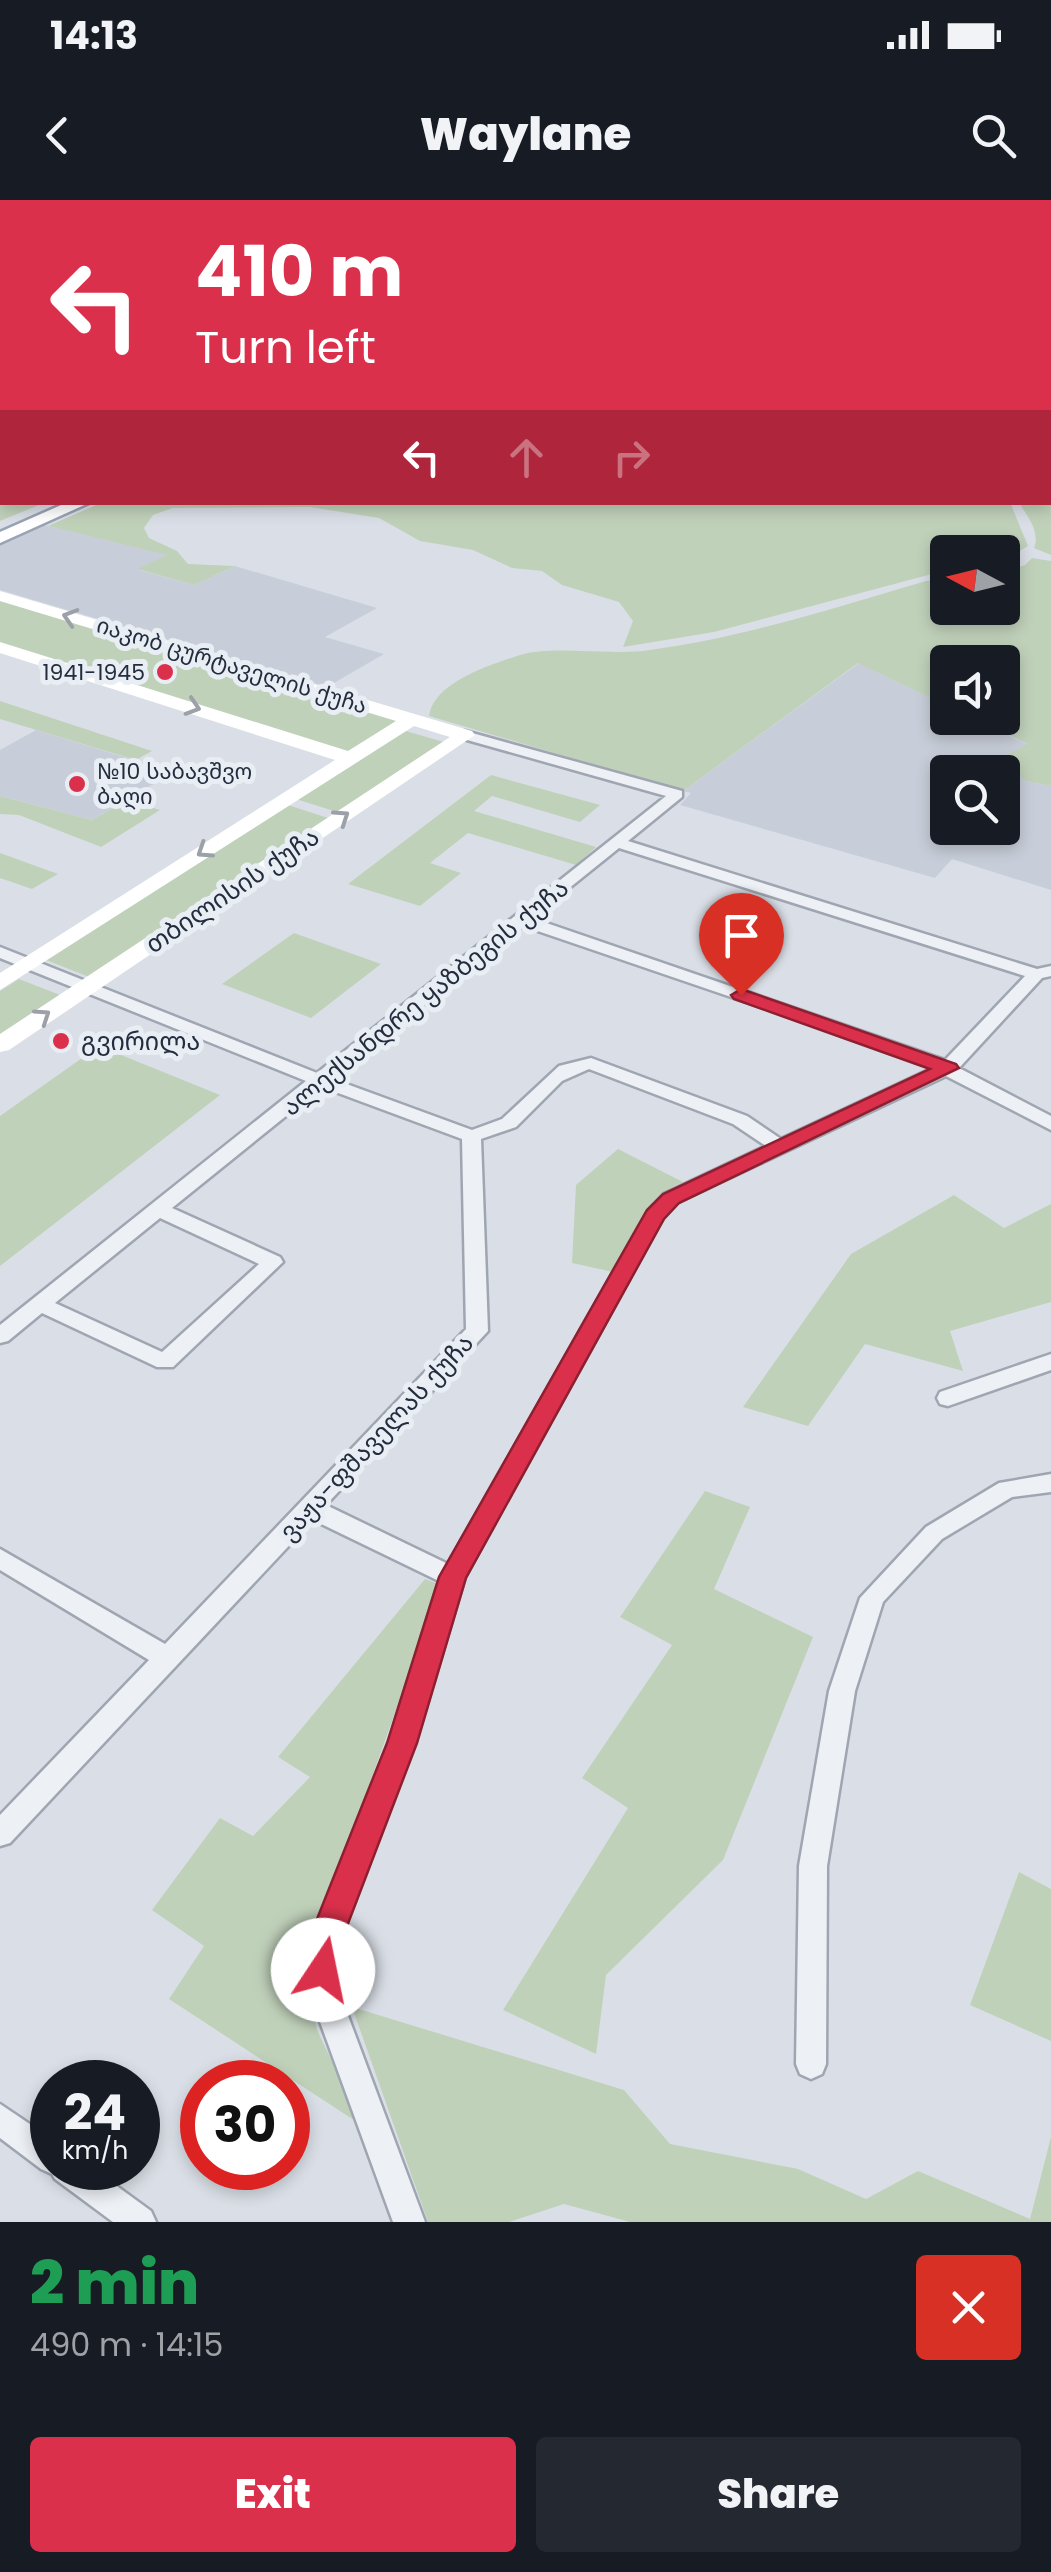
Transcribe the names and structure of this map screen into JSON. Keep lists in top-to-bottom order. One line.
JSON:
{"streets":{"main road":["იაკობ ცურტაველის ქუჩა","თბილისის ქუჩა"],"street":["ალექსანდრე ყაზბეგის ქუჩა","ვაჟა-ფშაველას ქუჩა"]},"crossings":[["იაკობ ცურტაველის ქუჩა","თბილისის ქუჩა"],["იაკობ ცურტაველის ქუჩა","ალექსანდრე ყაზბეგის ქუჩა"],["თბილისის ქუჩა","ალექსანდრე ყაზბეგის ქუჩა"]],"places":["1941-1945","№10 საბავშვო ბაღი","გვირილა"],"north":"left","page":{"status":"14:13","header":"Waylane","turn":["410 m","Turn left"],"speed":"24 km/h","limit":"30","heading":["2 min","490 m · 14:15"],"buttons":["Exit","Share"]}}
